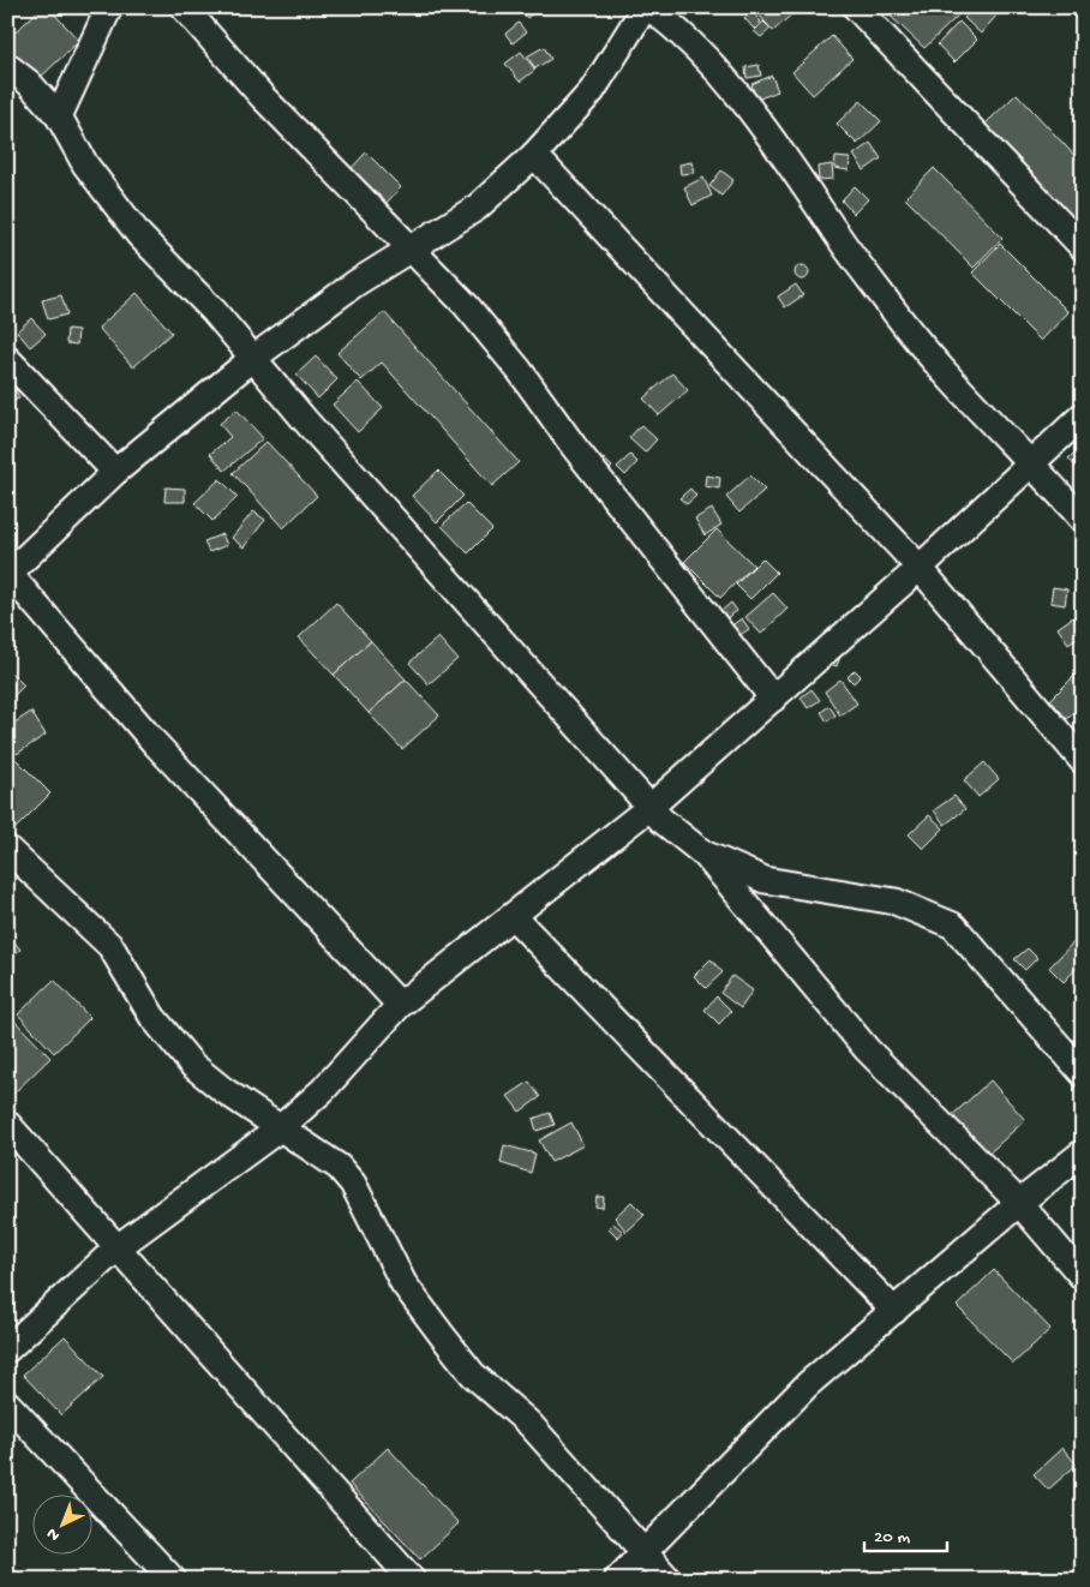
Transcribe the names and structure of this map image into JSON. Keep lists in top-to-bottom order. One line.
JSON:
{"scale_bar":"20 m","north":"bottom left"}
